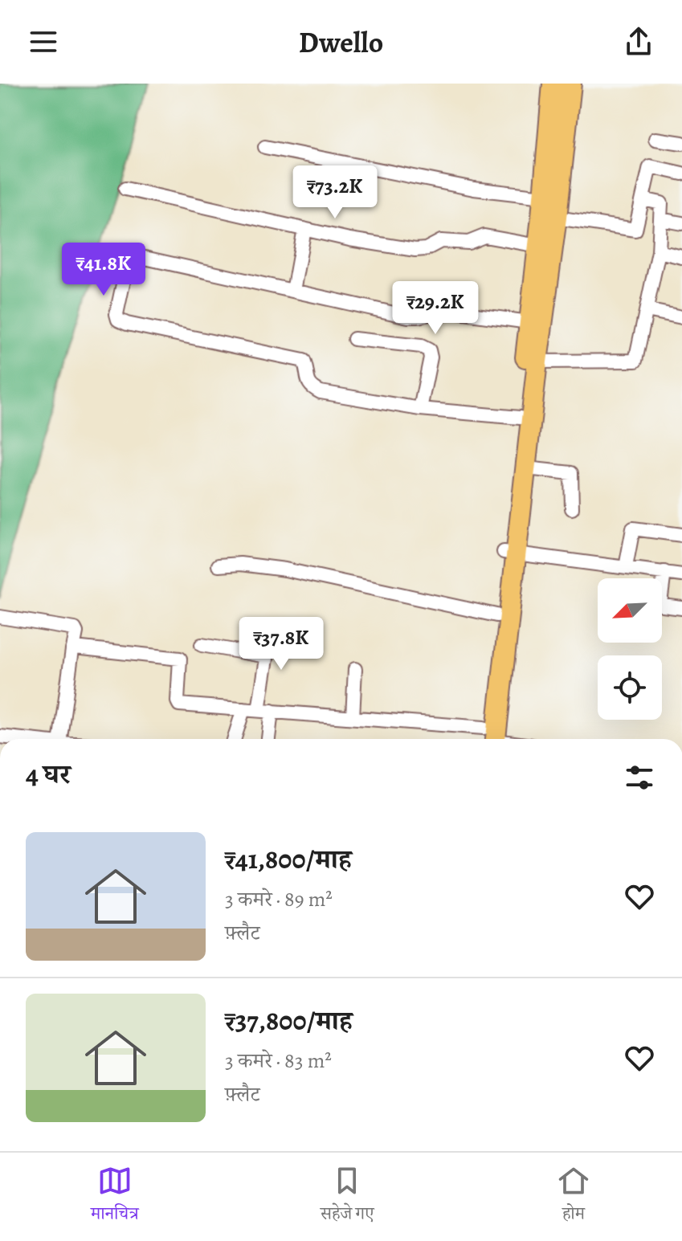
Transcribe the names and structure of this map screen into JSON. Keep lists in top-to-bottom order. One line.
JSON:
{"north":"bottom left","page":{"header":"Dwello","price":["₹73.2K","₹41.8K","₹29.2K","₹37.8K"],"heading":"4 घर","list":[{"name":"₹41,800/माह","note":"3 कमरे · 89 m² · फ़्लैट"},{"name":"₹37,800/माह","note":"3 कमरे · 83 m² · फ़्लैट"}],"tabs":["मानचित्र","सहेजे गए","होम"]}}
